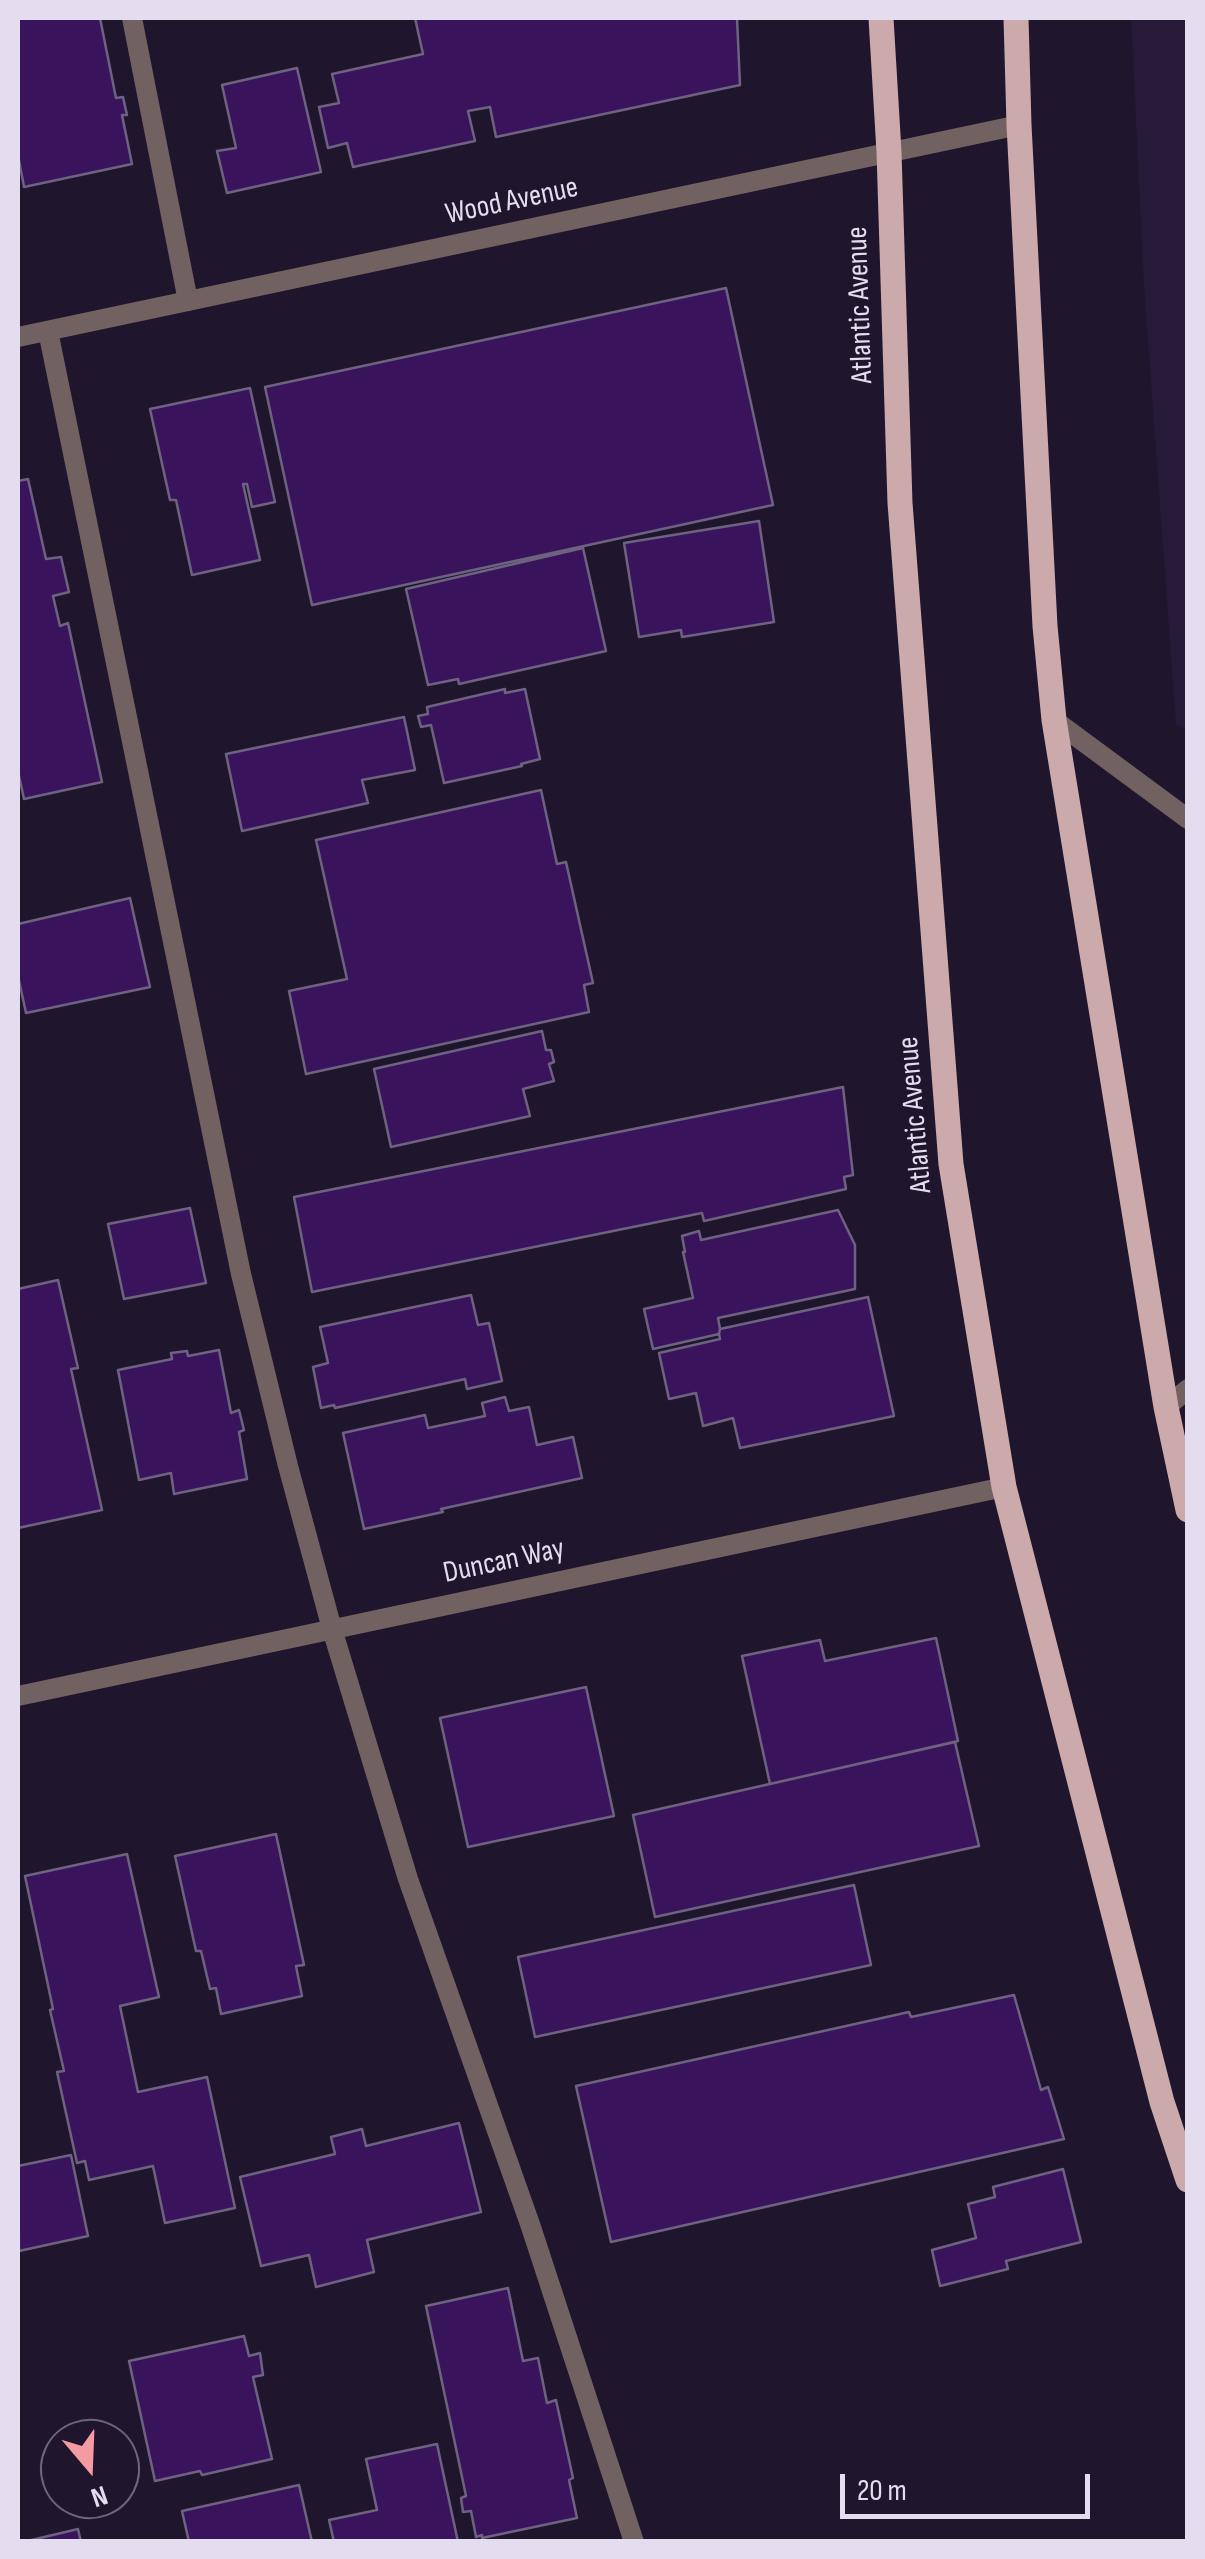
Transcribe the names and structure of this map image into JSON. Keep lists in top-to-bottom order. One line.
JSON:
{"streets":{"main road":["Atlantic Avenue"],"street":["Wood Avenue","Duncan Way"]},"crossings":[["Wood Avenue","Atlantic Avenue"],["Atlantic Avenue","Duncan Way"]],"scale_bar":"20 m","north":"bottom"}
